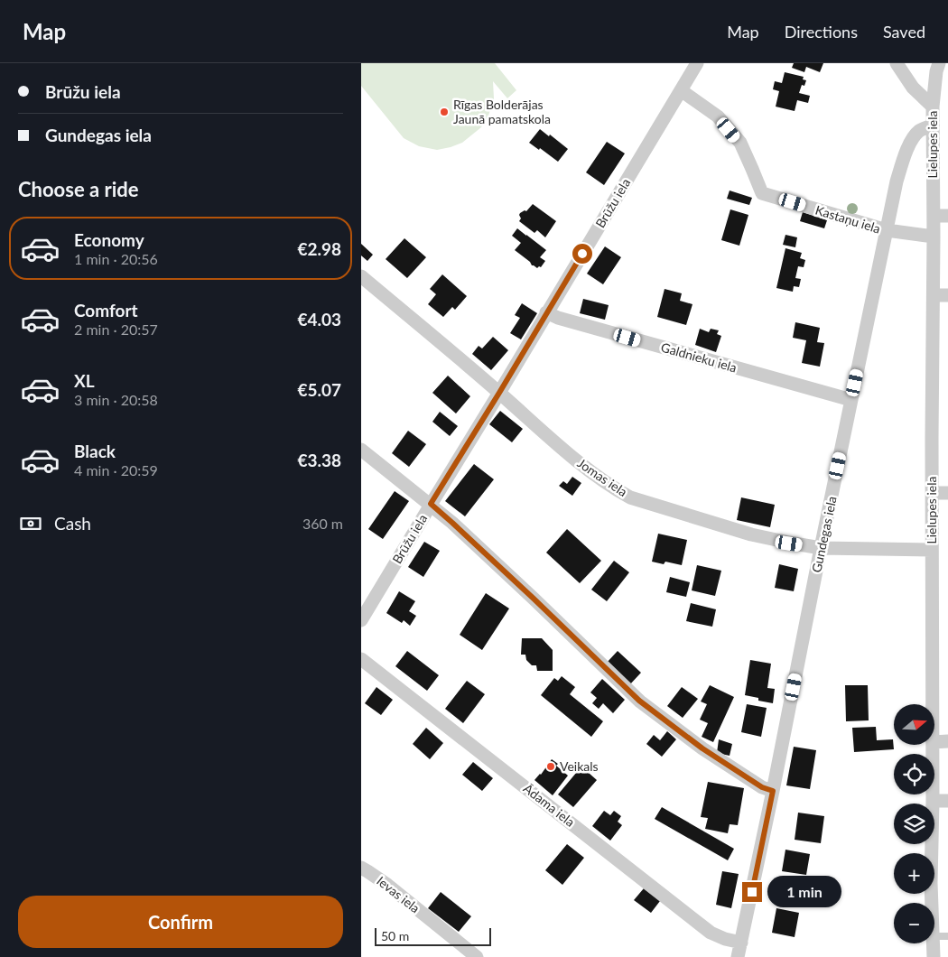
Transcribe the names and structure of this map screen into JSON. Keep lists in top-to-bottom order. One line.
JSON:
{"streets":{"street":["Lielupes iela","Brūžu iela","Kastaņu iela","Galdnieku iela","Jomas iela","Gundegas iela","Ādama iela","Ievas iela"]},"crossings":[["Lielupes iela","Kastaņu iela"],["Lielupes iela","Jomas iela"],["Lielupes iela","Gundegas iela"],["Brūžu iela","Kastaņu iela"],["Brūžu iela","Galdnieku iela"],["Brūžu iela","Jomas iela"],["Kastaņu iela","Gundegas iela"],["Galdnieku iela","Gundegas iela"],["Jomas iela","Gundegas iela"],["Gundegas iela","Ādama iela"]],"places":["Rīgas Bolderājas Jaunā pamatskola","Veikals"],"scale_bar":"50 m","north":"right","page":{"header":"Map","nav":["Map","Directions","Saved"],"banner":["Brūžu iela","Gundegas iela"],"heading":"Choose a ride","list":[{"name":"Economy","note":"1 min · 20:56","value":"€2.98"},{"name":"Comfort","note":"2 min · 20:57","value":"€4.03"},{"name":"XL","note":"3 min · 20:58","value":"€5.07"},{"name":"Black","note":"4 min · 20:59","value":"€3.38"}],"pay":["Cash","360 m"],"map_buttons":["+","−"],"bubble":"1 min","buttons":"Confirm","scale":"50 m"}}
